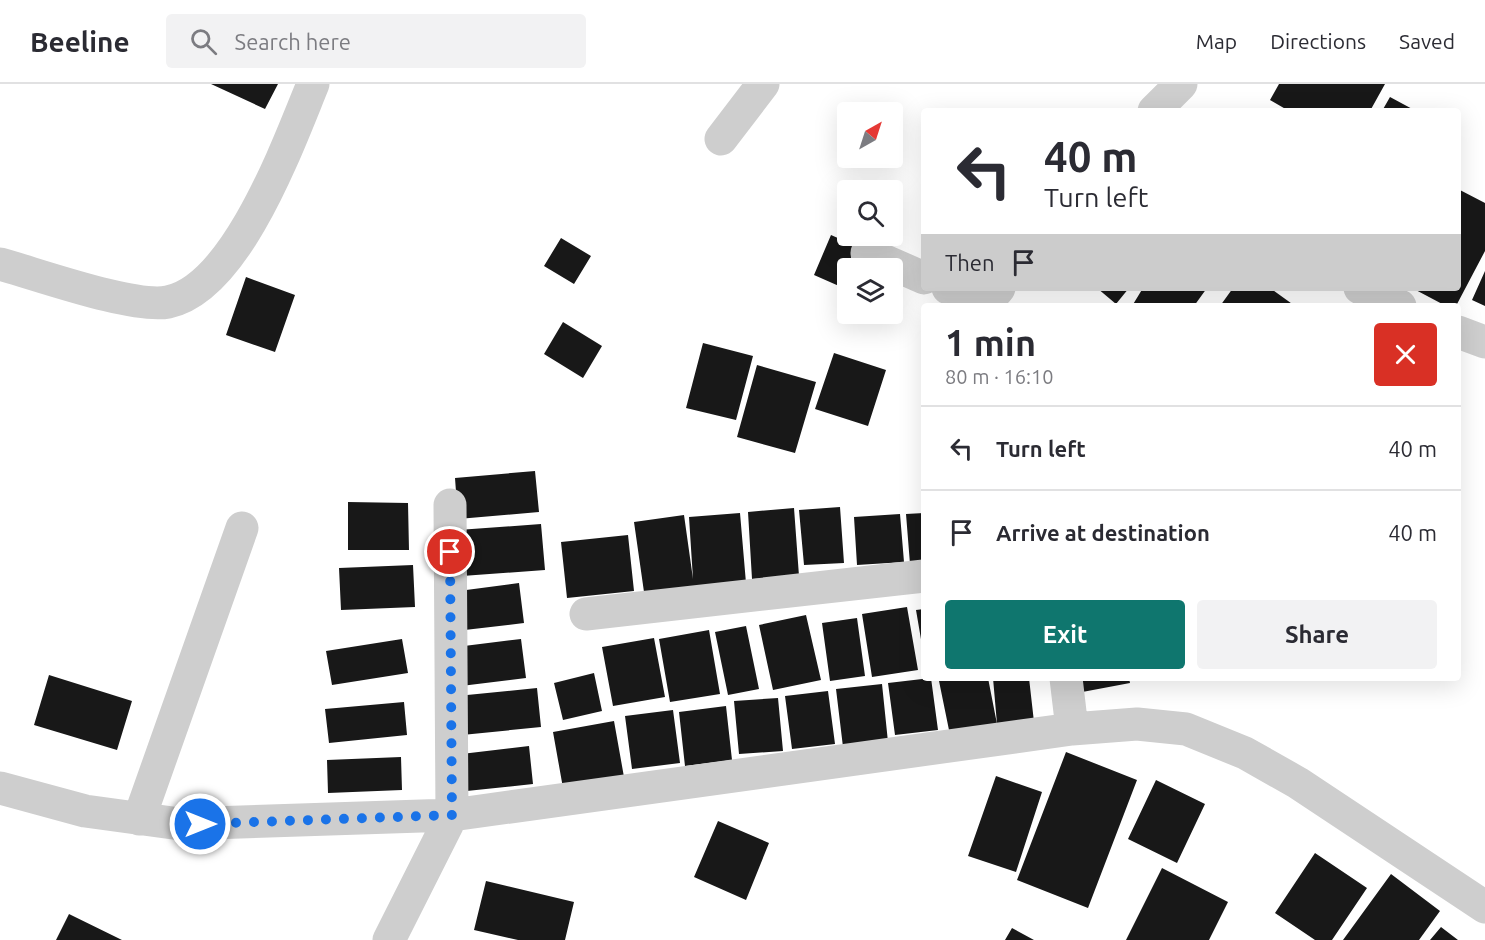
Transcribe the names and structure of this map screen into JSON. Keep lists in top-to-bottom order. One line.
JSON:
{"north":"top right","page":{"header":"Beeline","search":"Search here","nav":["Map","Directions","Saved"],"turn":["40 m","Turn left"],"then":"Then","heading":["1 min","80 m · 16:10"],"list":[{"name":"Turn left","value":"40 m"},{"name":"Arrive at destination","value":"40 m"}],"buttons":["Exit","Share"]}}
